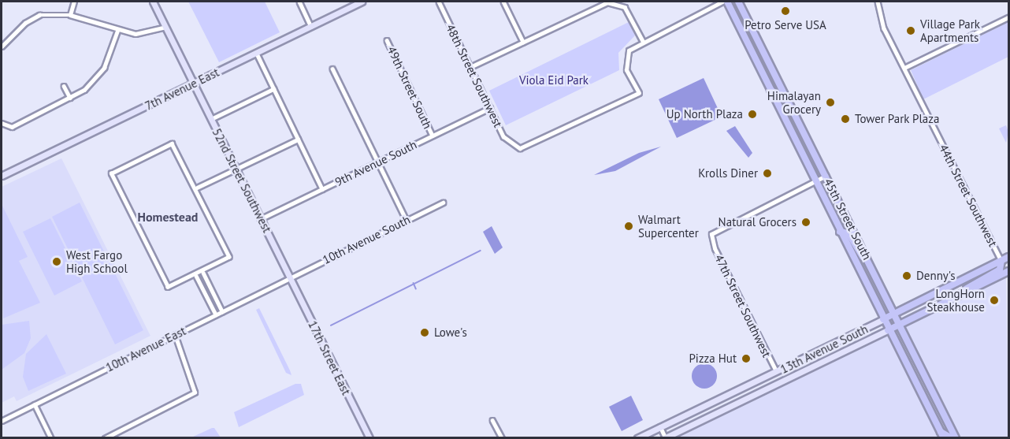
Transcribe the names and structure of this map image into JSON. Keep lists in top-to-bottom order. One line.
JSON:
{"streets":{"main road":["45th Street South","13th Avenue South"],"street":["48th Street Southwest","49th Street South","7th Avenue East","9th Avenue South","52nd Street Southwest","44th Street Southwest","10th Avenue South","47th Street Southwest","10th Avenue East","17th Street East"]},"crossings":[["48th Street Southwest","9th Avenue South"],["49th Street South","9th Avenue South"],["7th Avenue East","52nd Street Southwest"],["9th Avenue South","52nd Street Southwest"],["52nd Street Southwest","10th Avenue South"],["52nd Street Southwest","10th Avenue East"],["52nd Street Southwest","17th Street East"],["44th Street Southwest","13th Avenue South"],["45th Street South","47th Street Southwest"],["45th Street South","13th Avenue South"],["10th Avenue South","10th Avenue East"],["10th Avenue South","17th Street East"],["47th Street Southwest","13th Avenue South"],["10th Avenue East","17th Street East"]],"districts":["Homestead"],"parks":["Viola Eid Park"],"places":["Petro Serve USA","Village Park Apartments","Himalayan Grocery","Up North Plaza","Tower Park Plaza","Krolls Diner","Natural Grocers","Walmart Supercenter","West Fargo High School","Denny's","LongHorn Steakhouse","Lowe's","Pizza Hut"]}
